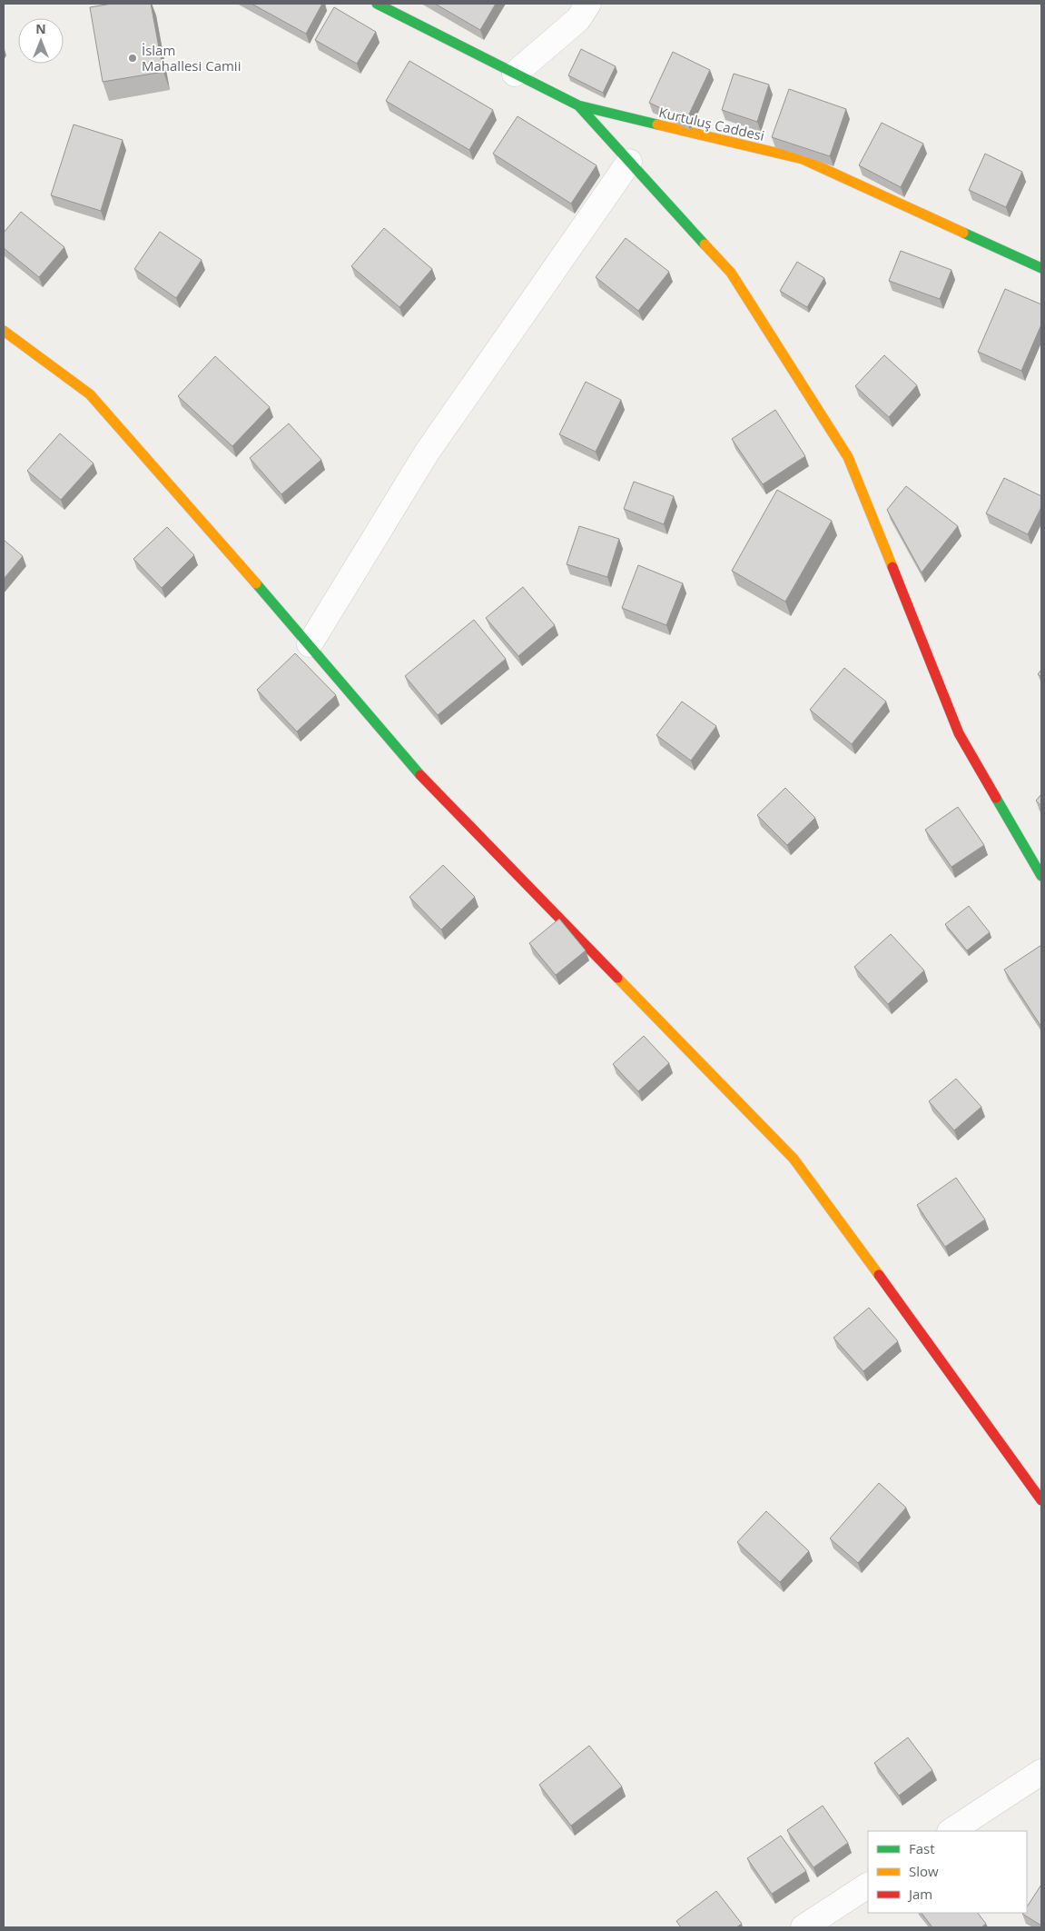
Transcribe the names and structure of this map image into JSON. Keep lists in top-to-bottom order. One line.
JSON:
{"streets":{"street":["Kurtuluş Caddesi"]},"places":["İslam Mahallesi Camii"],"legend":["Fast","Slow","Jam"],"north":"top"}
